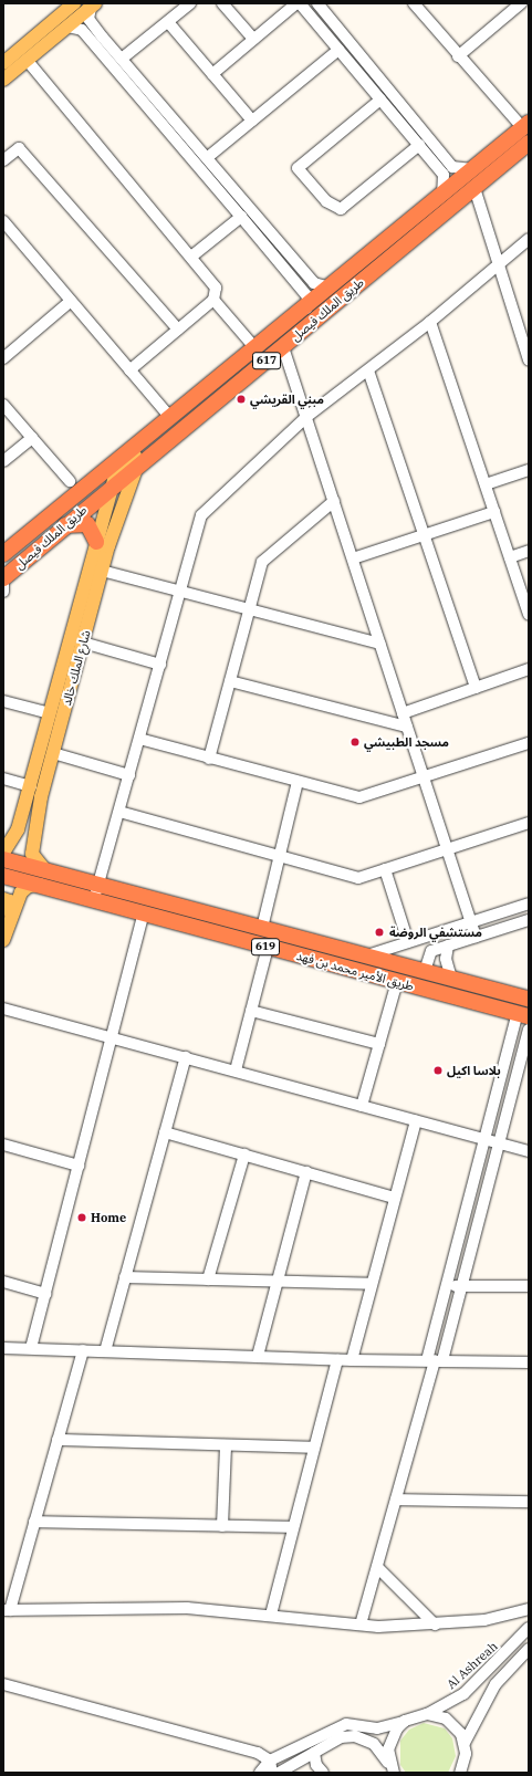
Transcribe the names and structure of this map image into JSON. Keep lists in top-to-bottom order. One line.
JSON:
{"streets":{"highway":["طريق الملك فيصل","617","619","طريق الأمير محمد بن فهد"],"main road":["شارع الملك خالد"],"street":["Al Ashreah"]},"crossings":[["طريق الملك فيصل","شارع الملك خالد"],["شارع الملك خالد","طريق الأمير محمد بن فهد"]],"places":["مبني القريشي","مسجد الطبيشي","مستشفي الروضة","بلاسا اكيل","Home"]}
